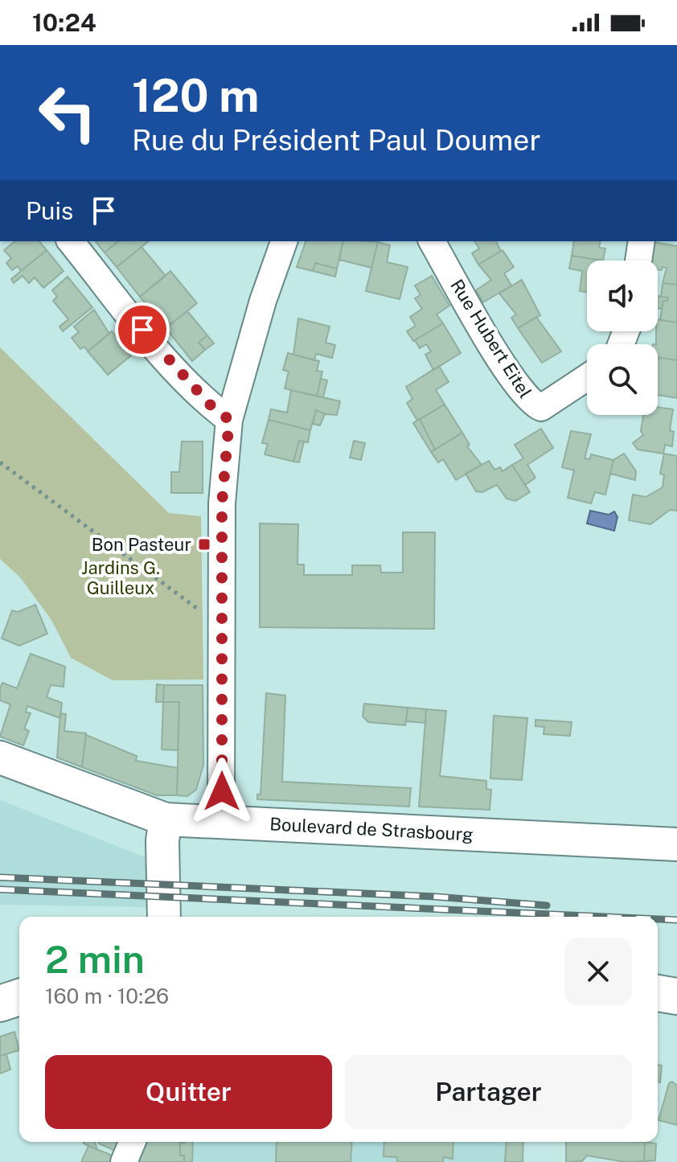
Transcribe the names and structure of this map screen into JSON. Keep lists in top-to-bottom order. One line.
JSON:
{"streets":{"street":["Rue Hubert Eitel","Boulevard de Strasbourg"]},"parks":["Jardins G. Guilleux"],"places":{"transit":["Bon Pasteur"]},"page":{"status":"10:24","turn":["120 m","Rue du Président Paul Doumer"],"then":"Puis","heading":["2 min","160 m · 10:26"],"buttons":["Quitter","Partager"]}}
